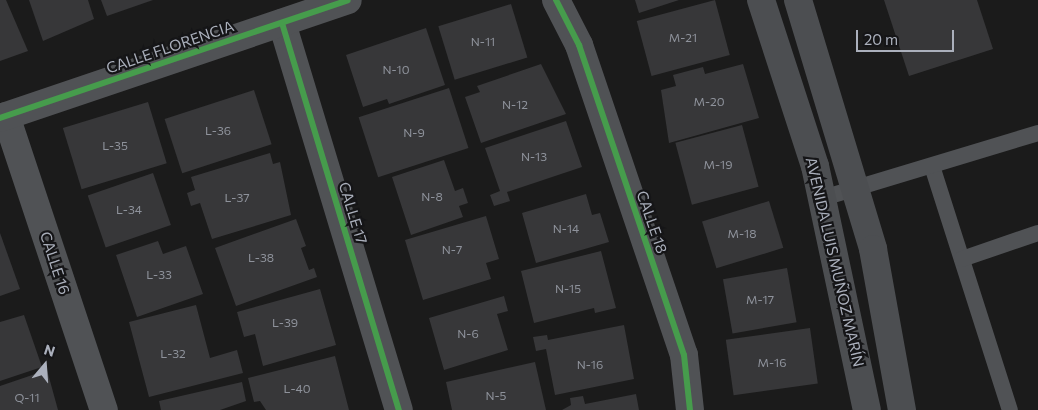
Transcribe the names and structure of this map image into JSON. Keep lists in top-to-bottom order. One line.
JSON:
{"streets":{"main road":["AVENIDA LUIS MUÑOZ MARÍN"],"street":["CALLE FLORENCIA","CALLE 17","CALLE 18","CALLE 16"]},"crossings":[["CALLE FLORENCIA","CALLE 17"],["CALLE FLORENCIA","CALLE 16"]],"house_numbers":["M-21","N-11","N-10","M-20","N-12","L-36","N-9","L-35","N-13","M-19","N-8","L-37","L-34","N-14","M-18","N-7","L-38","L-33","N-15","M-17","L-39","N-6","L-32","M-16","N-16","L-40","N-5","Q-11"],"scale_bar":"20 m","north":"top"}
